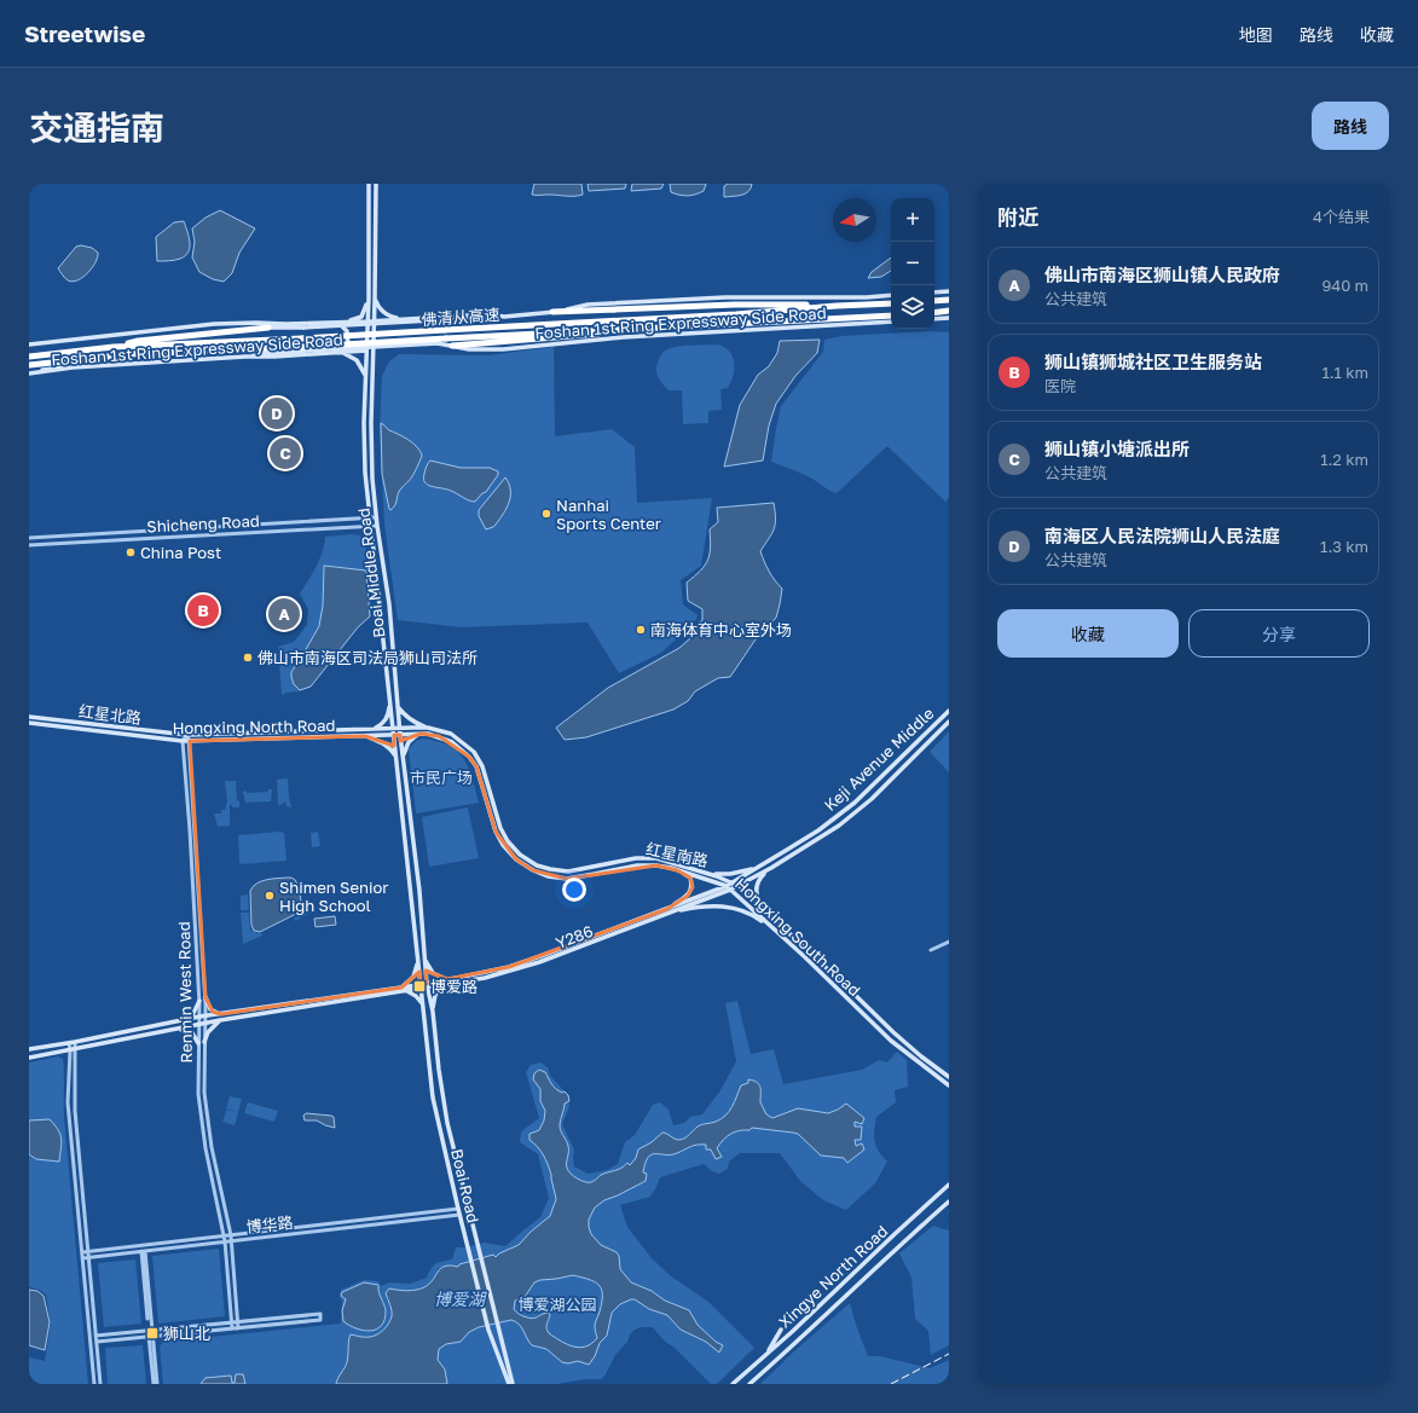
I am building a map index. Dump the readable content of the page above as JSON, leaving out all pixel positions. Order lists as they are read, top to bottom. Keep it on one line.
{"streets":{"highway":["佛清从高速"],"main road":["Foshan 1st Ring Expressway Side Road","Boai Middle Road","红星北路","Hongxing North Road","Keji Avenue Middle","红星南路","Y286","Hongxing South Road","Boai Road","Xingye North Road"],"street":["Shicheng Road","Renmin West Road","博华路"]},"crossings":[["佛清从高速","Foshan 1st Ring Expressway Side Road"],["Foshan 1st Ring Expressway Side Road","Boai Middle Road"],["Shicheng Road","Boai Middle Road"],["Boai Middle Road","Hongxing North Road"],["Boai Middle Road","红星南路"],["Boai Middle Road","Y286"],["Boai Middle Road","Hongxing South Road"],["Boai Middle Road","Boai Road"],["红星北路","红星南路"],["Hongxing North Road","Hongxing South Road"],["Hongxing North Road","Renmin West Road"],["Keji Avenue Middle","红星南路"],["Keji Avenue Middle","Y286"],["Keji Avenue Middle","Hongxing South Road"],["Y286","Hongxing South Road"],["Y286","Boai Road"],["Renmin West Road","博华路"],["Boai Road","博华路"]],"water":["博爱湖"],"parks":["市民广场","博爱湖公园"],"places":{"other":["Nanhai Sports Center","China Post","南海体育中心室外场","佛山市南海区司法局狮山司法所","Shimen Senior High School"],"transit":["博爱路","狮山北"]},"north":"left","page":{"header":"Streetwise","nav":["地图","路线","收藏"],"title":"交通指南","buttons":["路线",["收藏","分享"]],"heading":["附近","4个结果"],"map_buttons":["+","−"],"list":[{"mark":"A","name":"佛山市南海区狮山镇人民政府","note":"公共建筑","value":"940 m"},{"mark":"B","name":"狮山镇狮城社区卫生服务站","note":"医院","value":"1.1 km"},{"mark":"C","name":"狮山镇小塘派出所","note":"公共建筑","value":"1.2 km"},{"mark":"D","name":"南海区人民法院狮山人民法庭","note":"公共建筑","value":"1.3 km"}],"pins":["D","C","B","A"]}}
